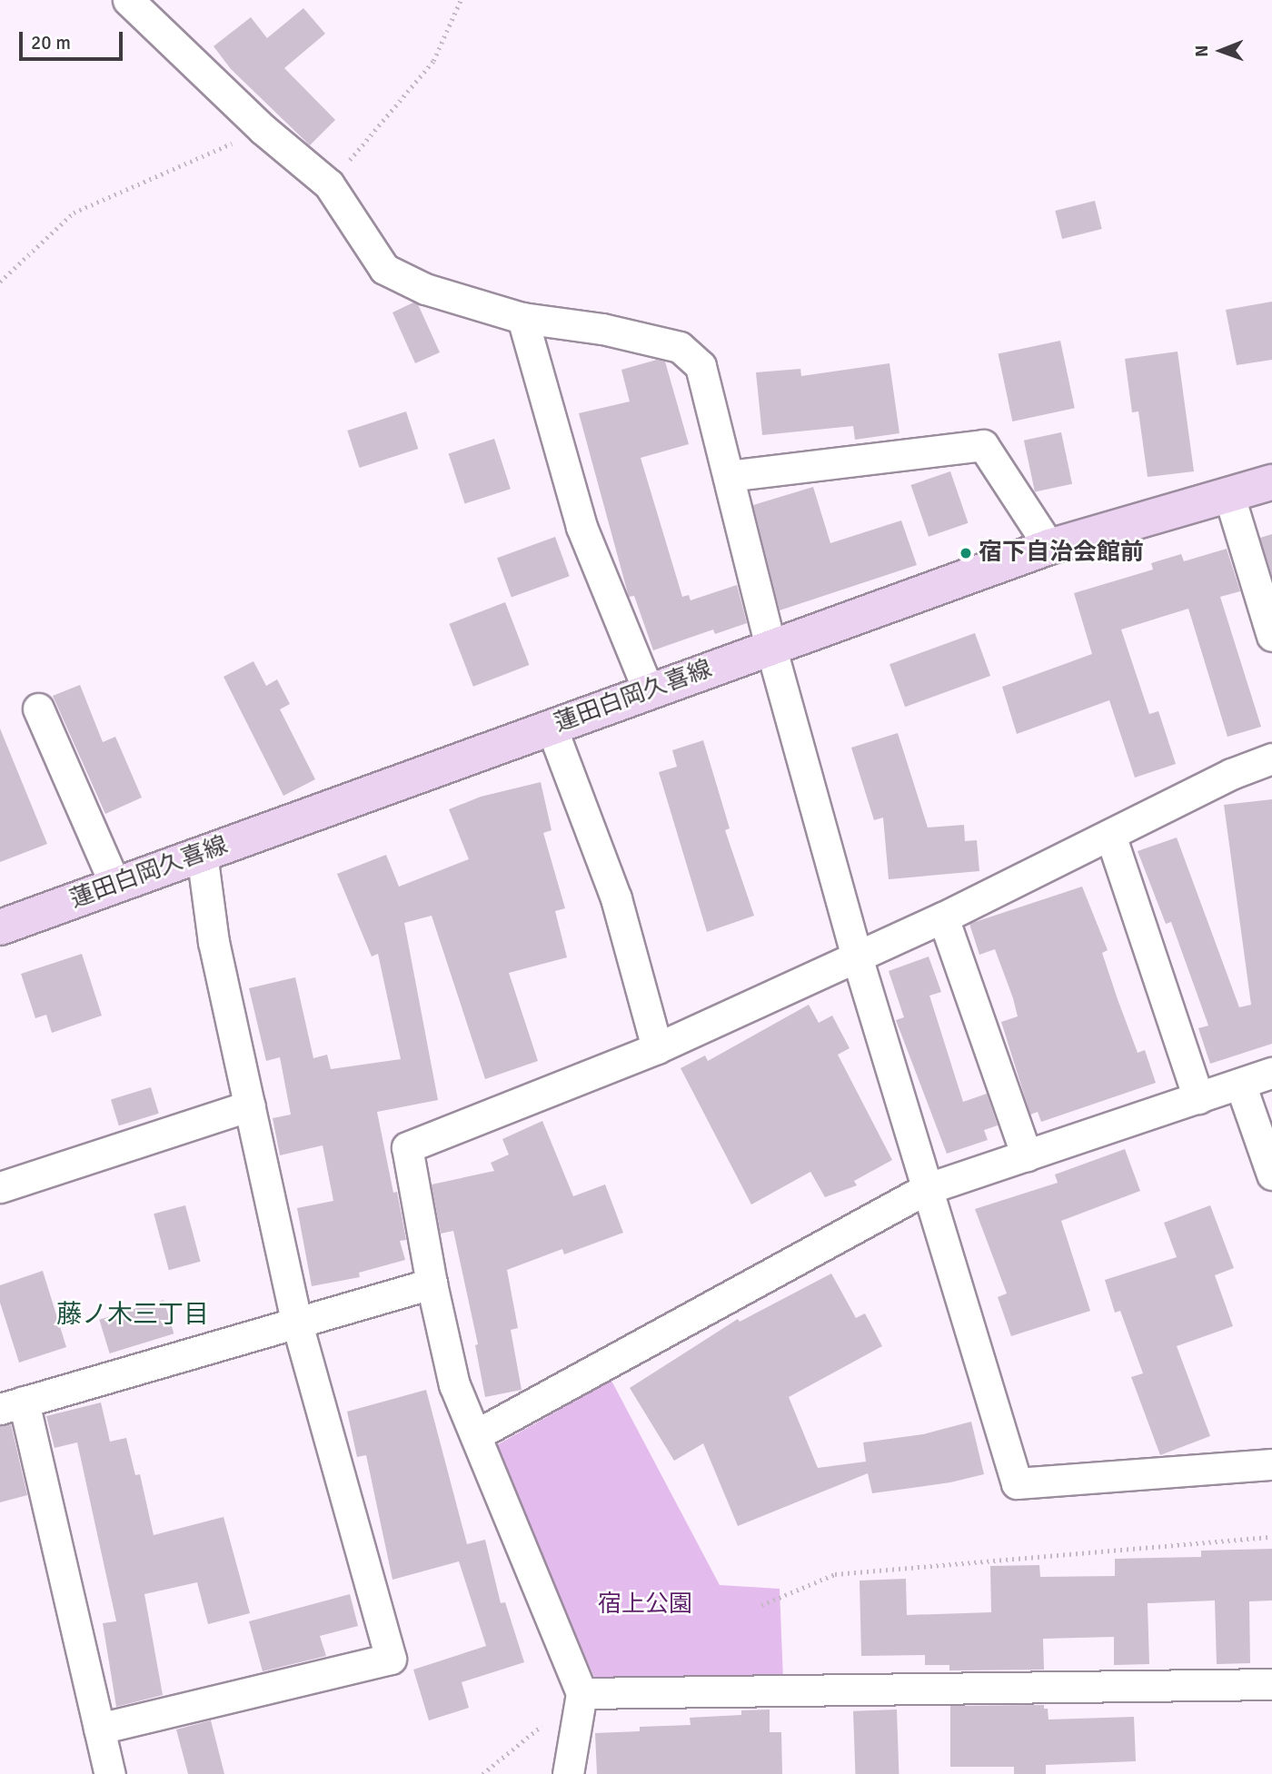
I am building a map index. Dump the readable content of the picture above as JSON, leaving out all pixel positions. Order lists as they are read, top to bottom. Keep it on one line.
{"streets":{"main road":["蓮田白岡久喜線"]},"districts":["藤ノ木三丁目"],"parks":["宿上公園"],"places":["宿下自治会館前"],"scale_bar":"20 m","north":"left"}
